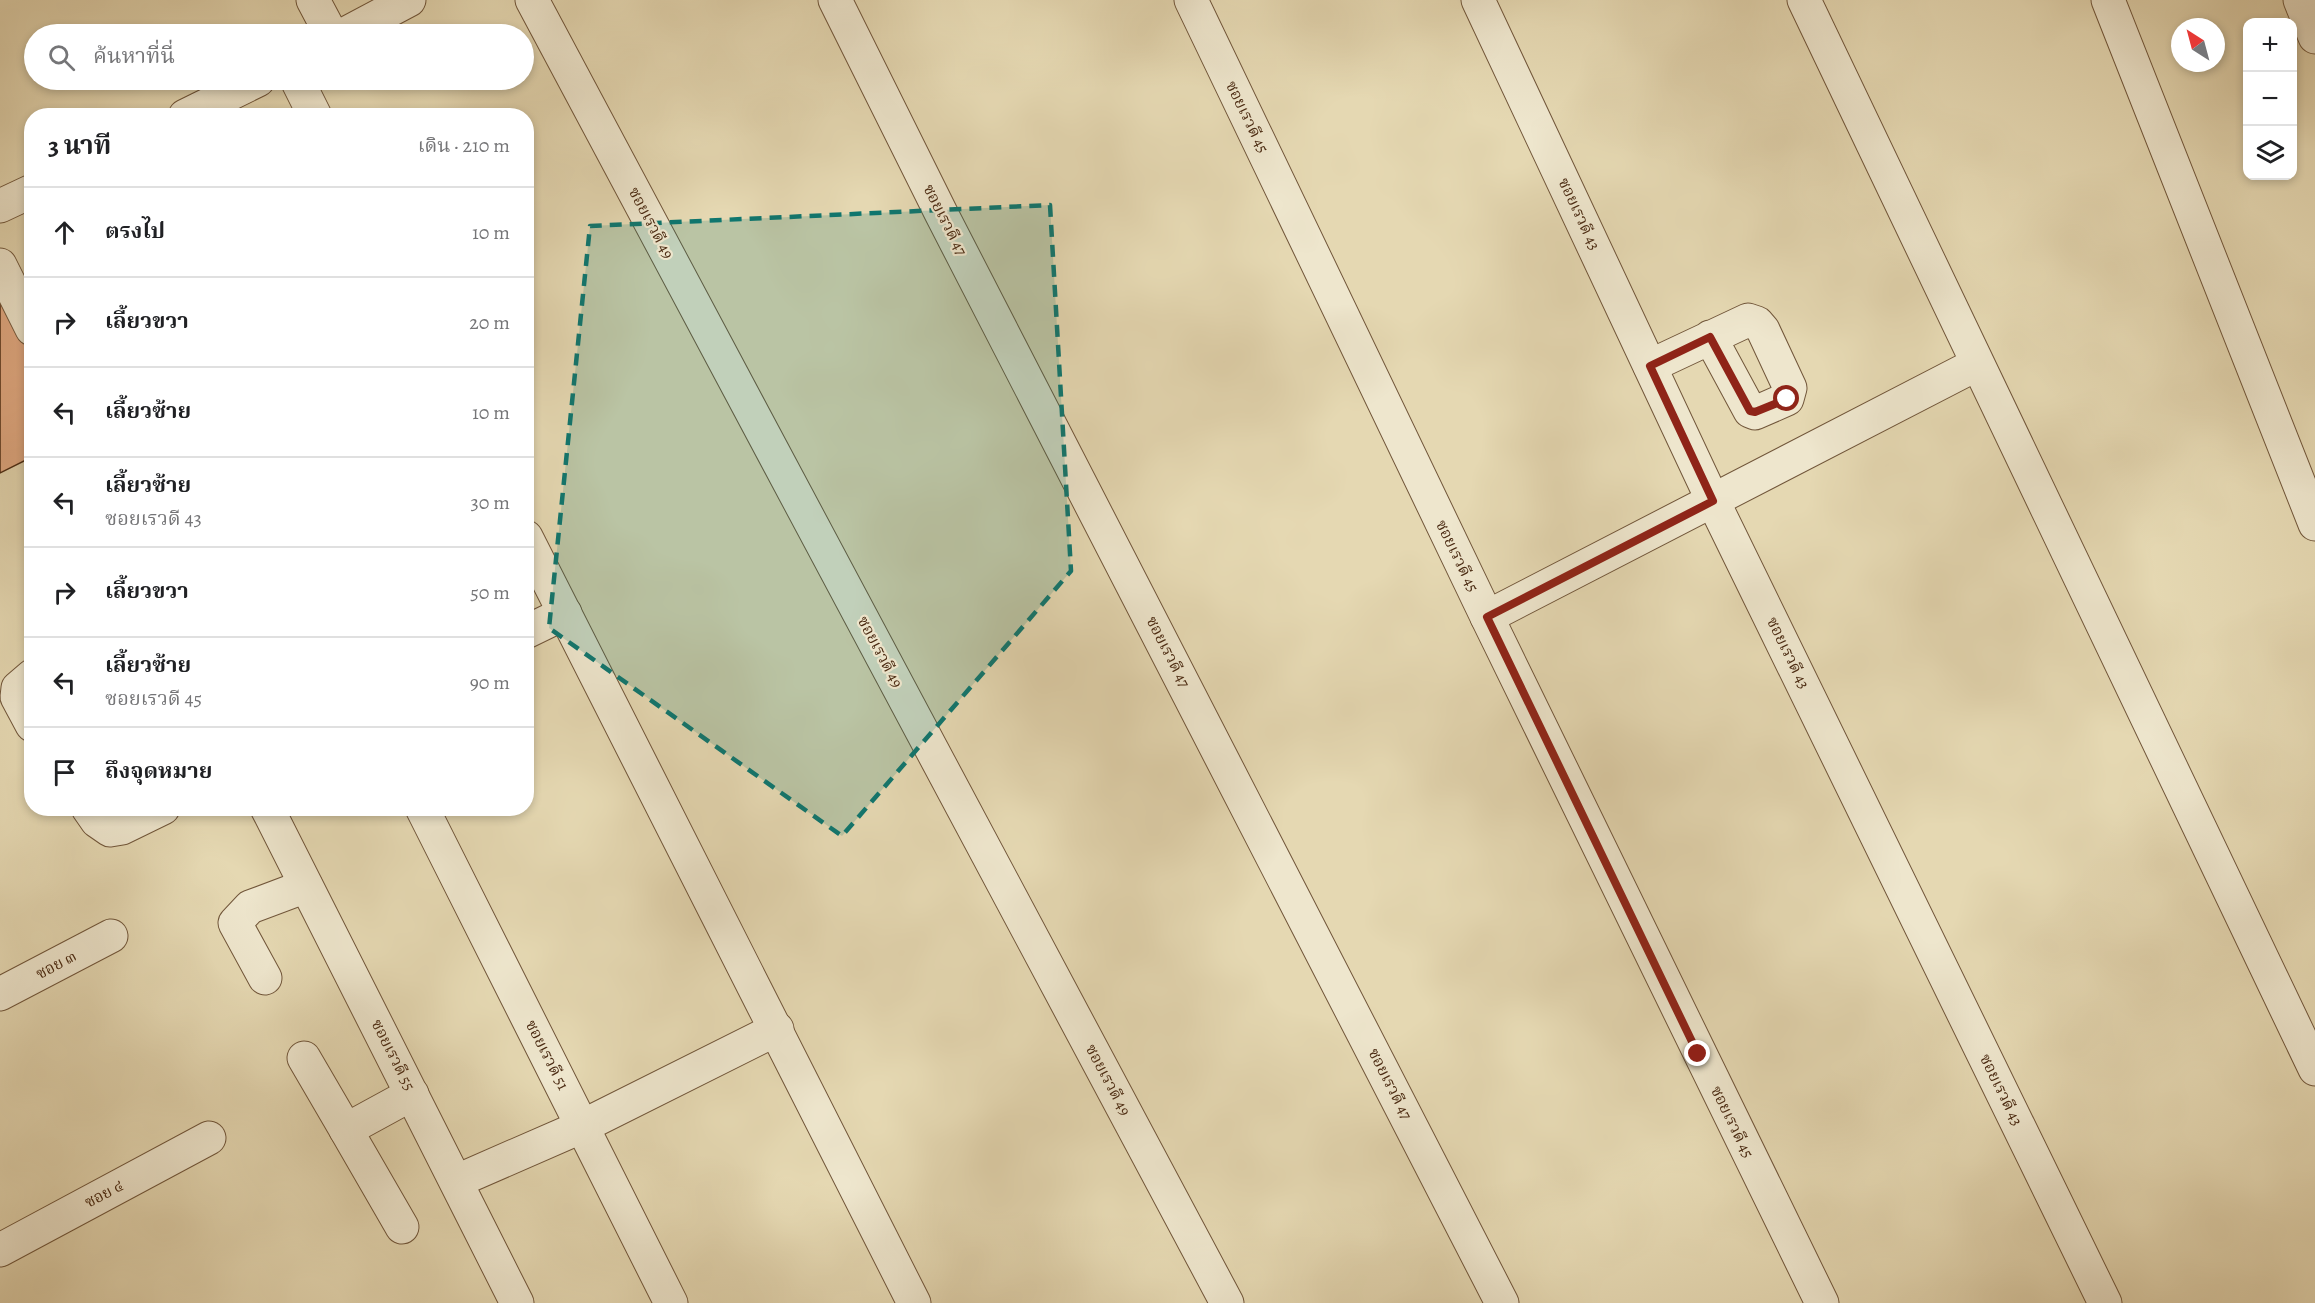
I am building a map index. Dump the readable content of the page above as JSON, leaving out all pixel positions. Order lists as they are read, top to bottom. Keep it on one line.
{"streets":{"street":["ซอยเรวดี 45","ซอยเรวดี 43","ซอยเรวดี 47","ซอยเรวดี 49","ซอย ๓","ซอยเรวดี 55","ซอยเรวดี 51","ซอย ๔"]},"north":"top left","page":{"map_buttons":["+","−"],"search":"ค้นหาที่นี่","heading":["3 นาที","เดิน · 210 m"],"list":[["ตรงไป","10 m"],["เลี้ยวขวา","20 m"],["เลี้ยวซ้าย","10 m"],["เลี้ยวซ้าย","ซอยเรวดี 43","30 m"],["เลี้ยวขวา","50 m"],["เลี้ยวซ้าย","ซอยเรวดี 45","90 m"],"ถึงจุดหมาย"]}}
